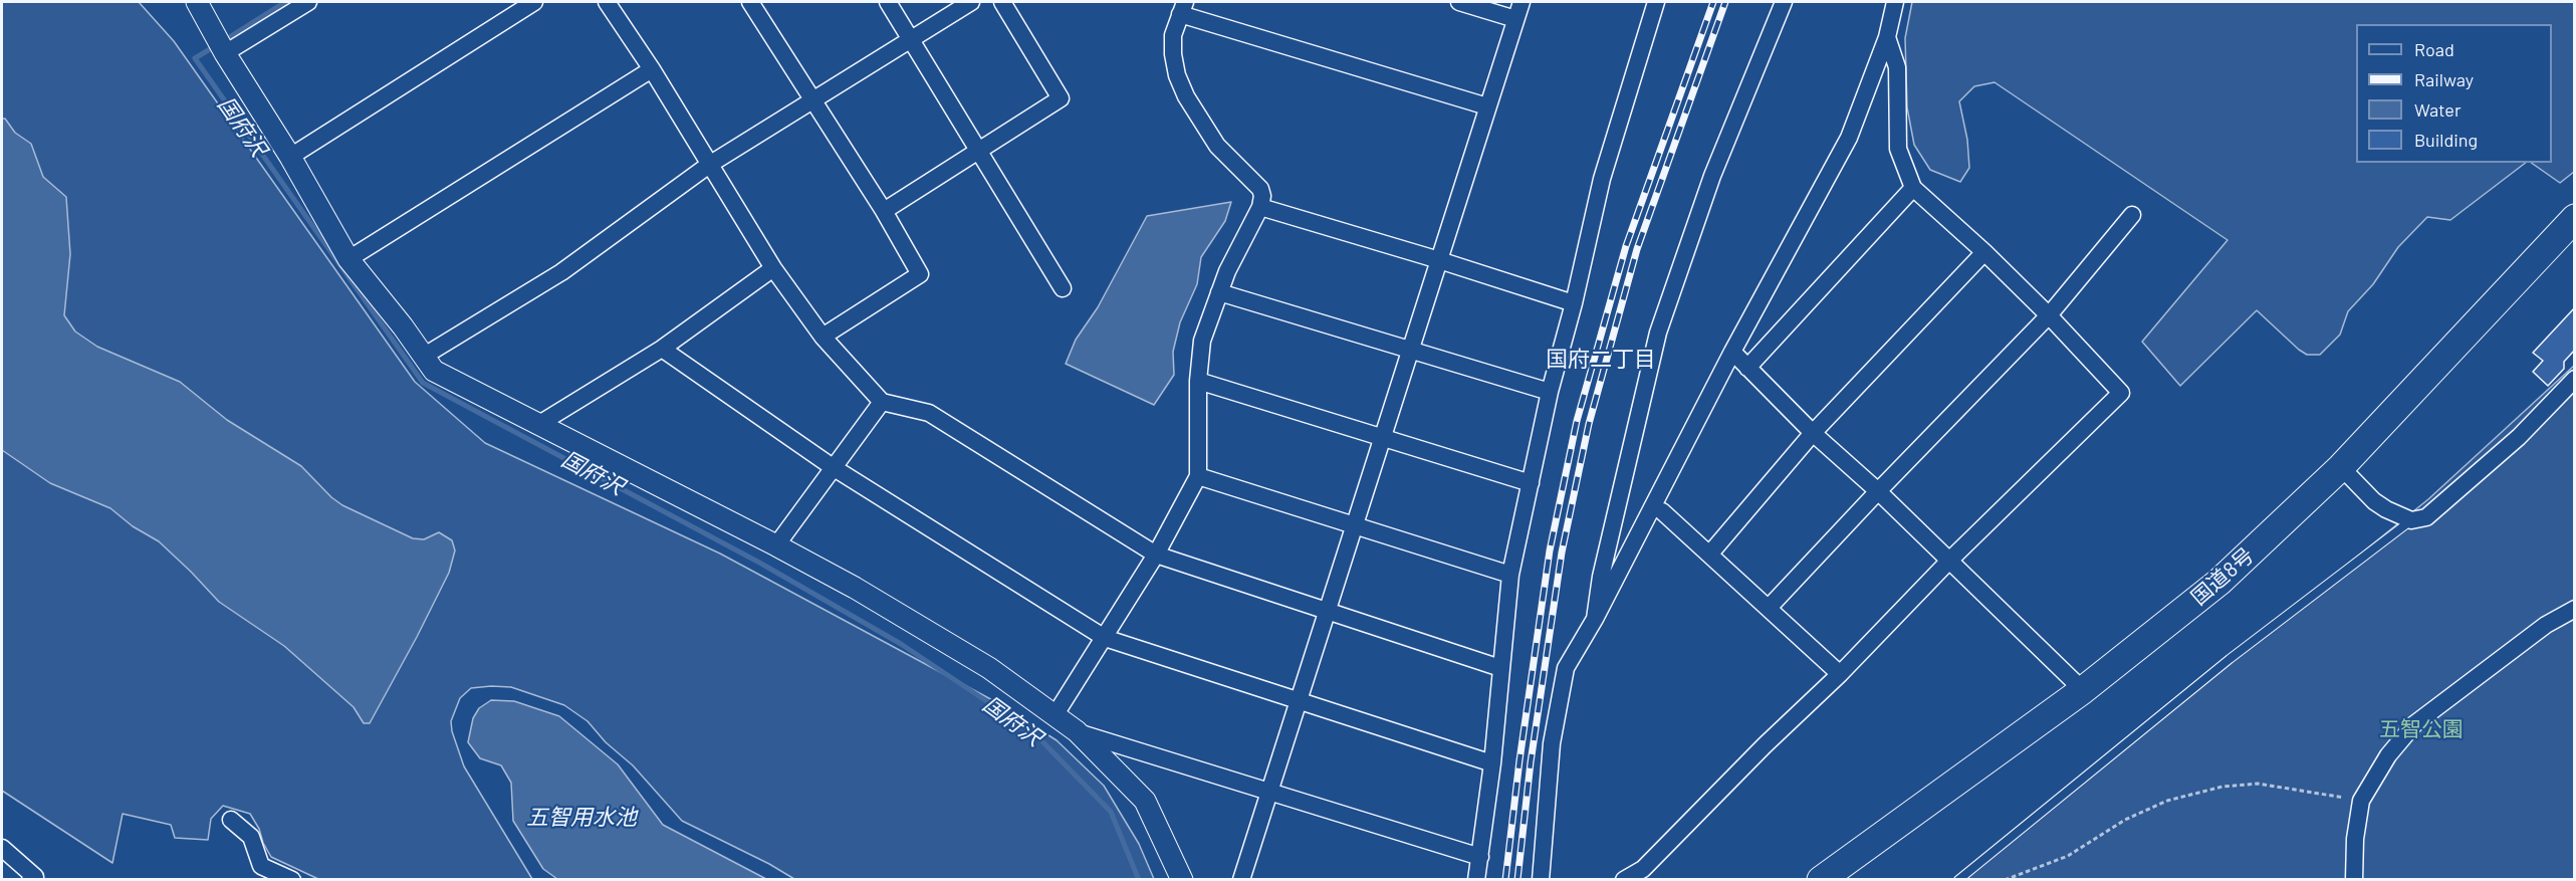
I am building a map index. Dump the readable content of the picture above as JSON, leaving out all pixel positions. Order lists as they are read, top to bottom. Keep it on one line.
{"streets":{"highway":["国道8号"]},"districts":["国府二丁目"],"water":["国府沢","五智用水池"],"parks":["五智公園"],"legend":["Road","Railway","Water","Building"]}
